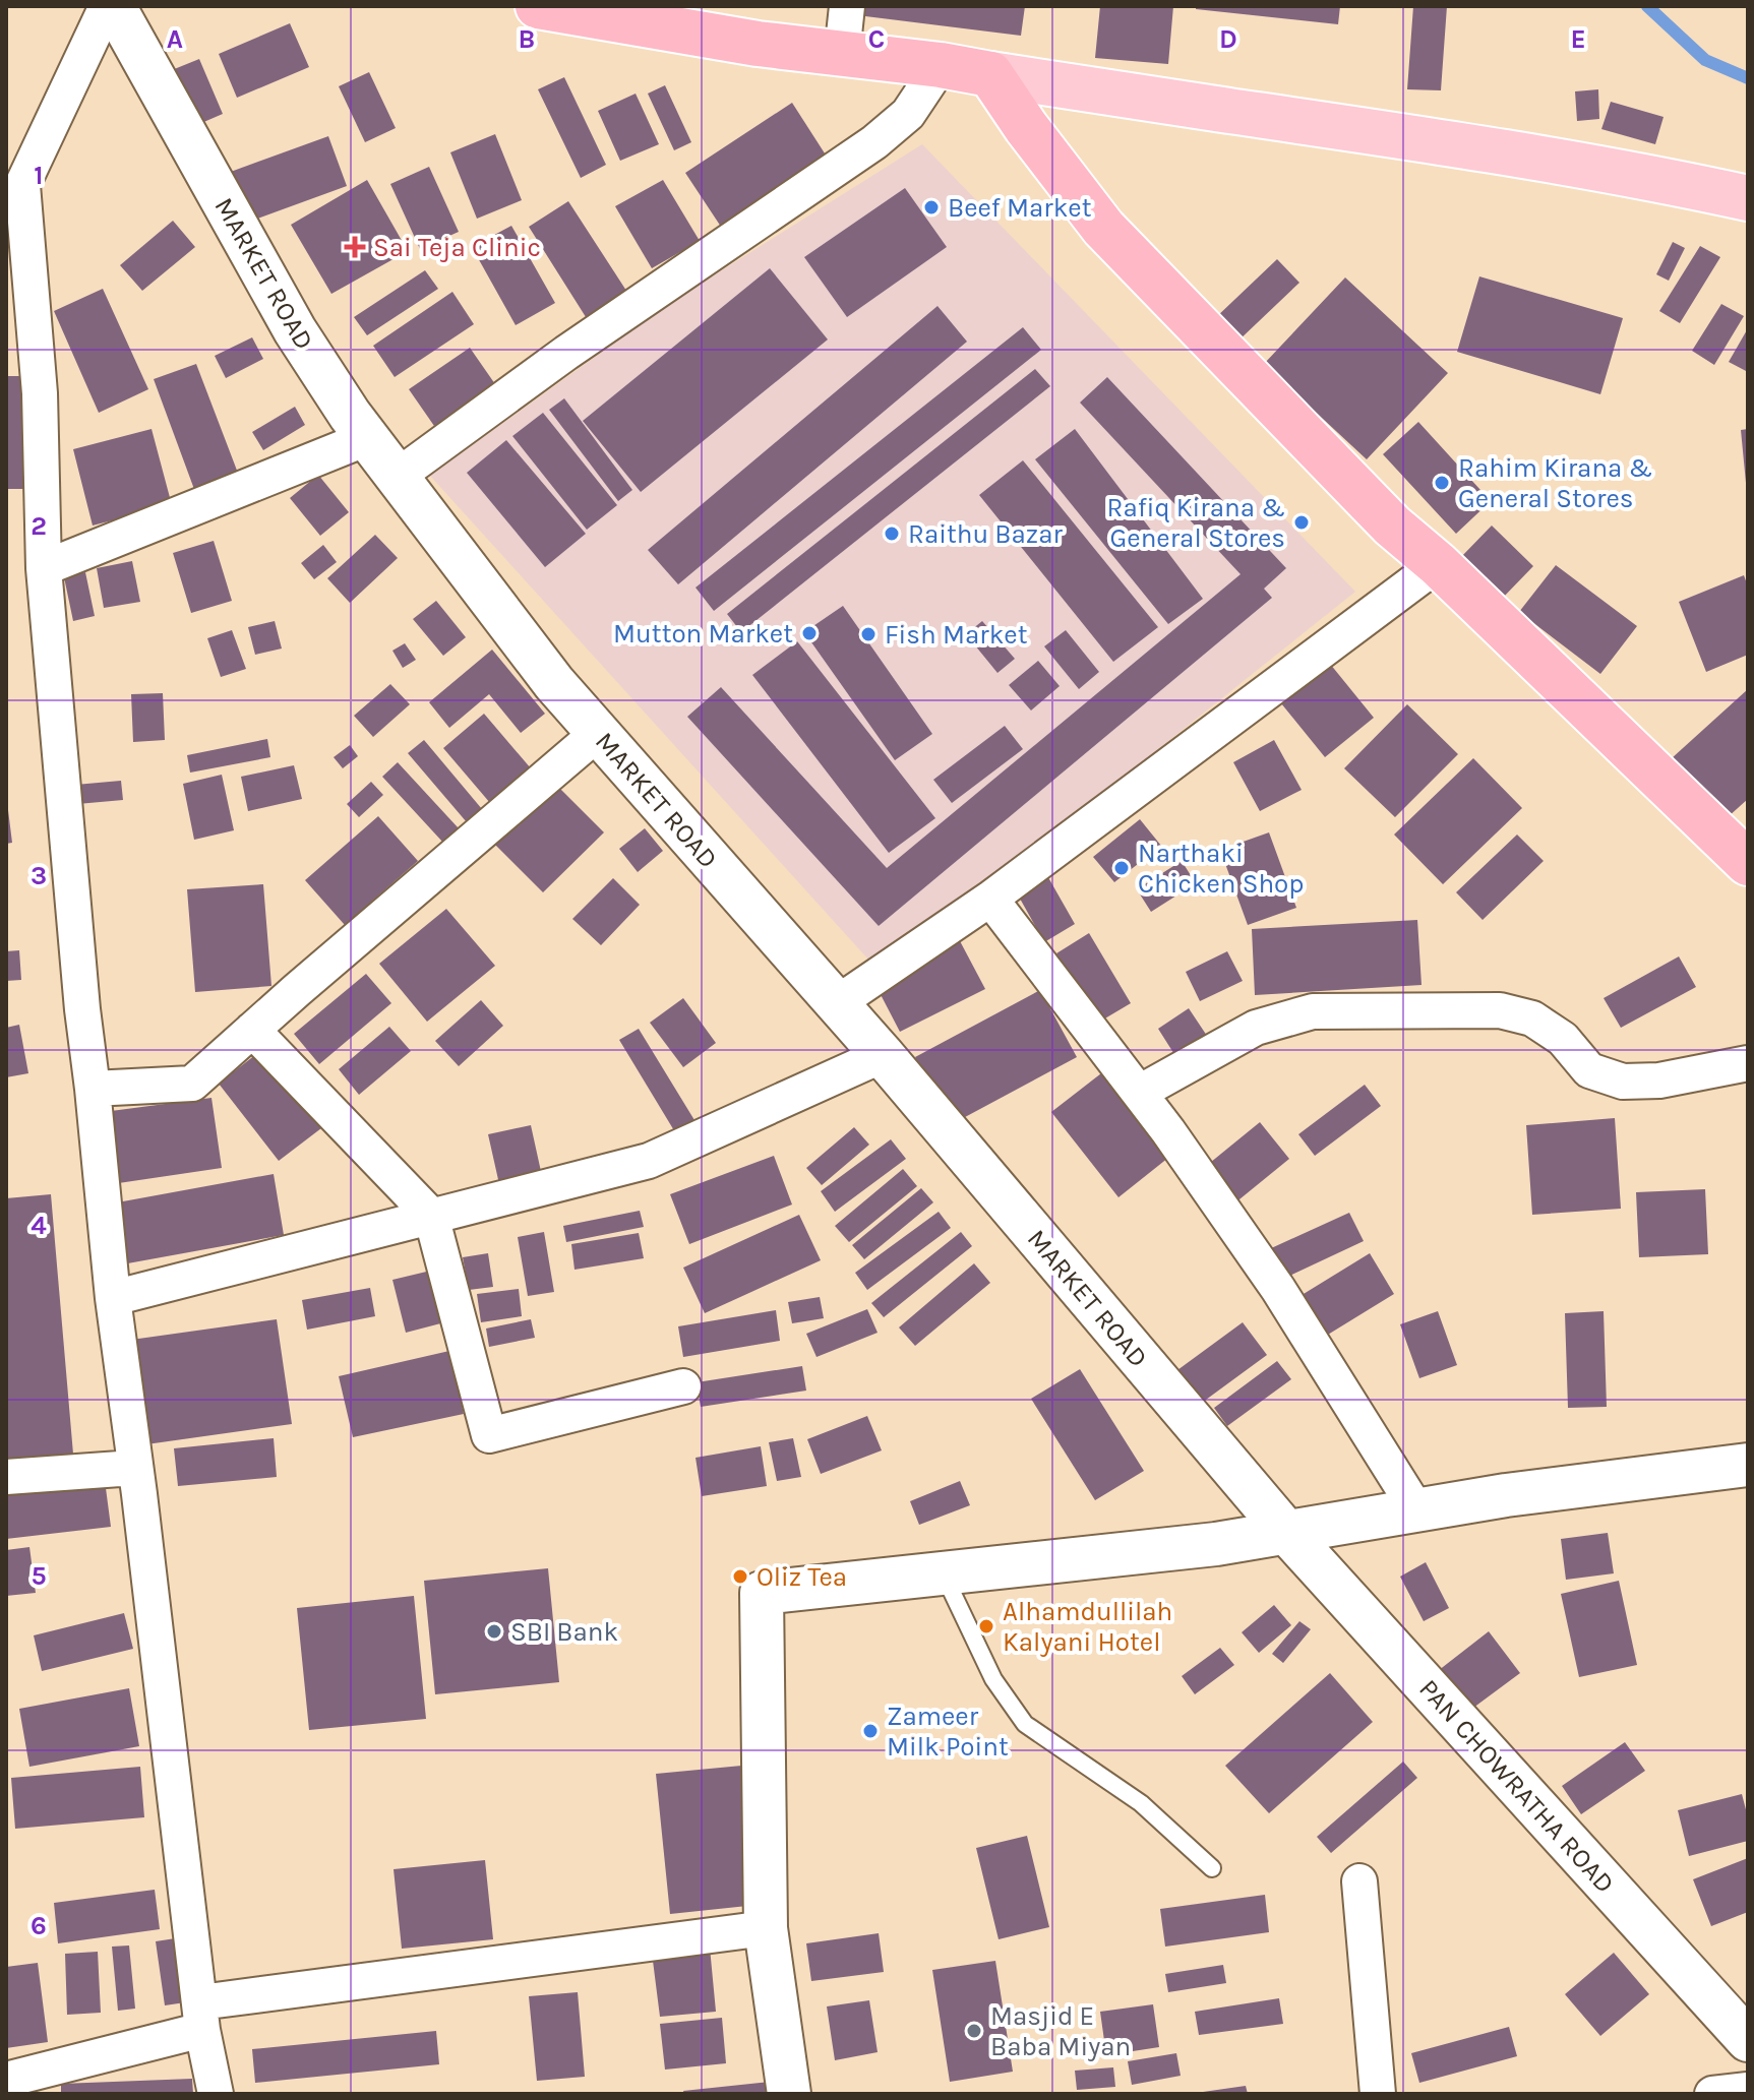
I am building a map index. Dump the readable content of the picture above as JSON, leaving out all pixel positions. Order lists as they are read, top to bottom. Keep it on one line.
{"streets":{"street":["MARKET ROAD","PAN CHOWRATHA ROAD"]},"crossings":[["MARKET ROAD","PAN CHOWRATHA ROAD"]],"places":{"other":["Beef Market","Rahim Kirana & General Stores","Rafiq Kirana & General Stores","Raithu Bazar","Mutton Market","Fish Market","Narthaki Chicken Shop","Oliz Tea","Alhamdullilah Kalyani Hotel","SBI Bank","Zameer Milk Point","Masjid E Baba Miyan"],"health":["Sai Teja Clinic"]},"grid":{"columns":["A","B","C","D","E"],"rows":["1","2","3","4","5","6"]}}
